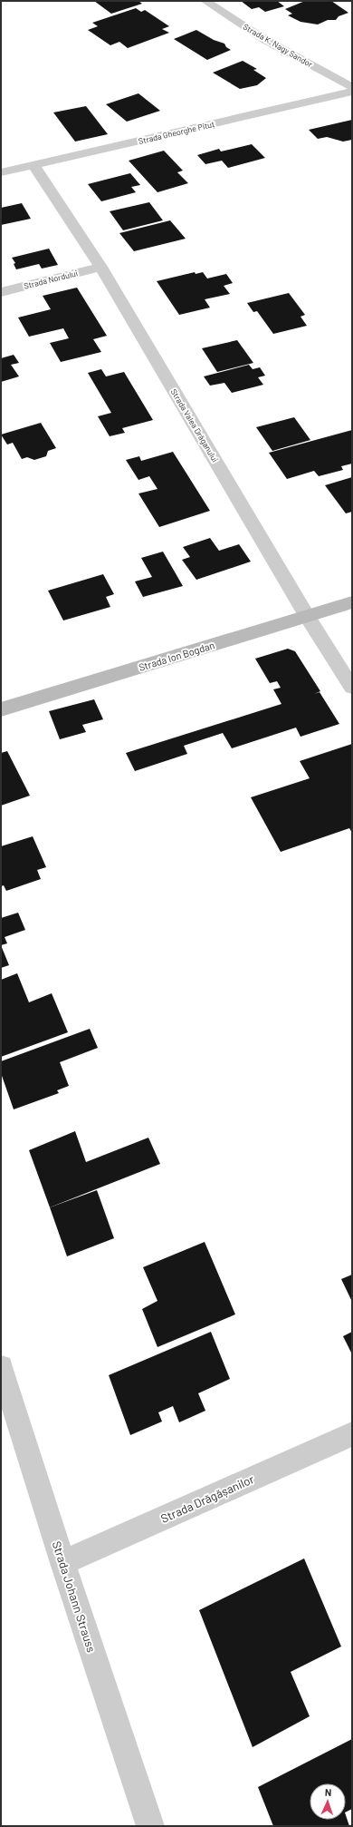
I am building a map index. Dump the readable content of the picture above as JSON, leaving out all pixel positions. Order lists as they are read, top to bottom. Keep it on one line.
{"streets":{"main road":["Strada Ion Bogdan"],"street":["Strada K. Nagy Sandor","Strada Gheorghe Pituț","Strada Nordului","Strada Valea Drăganului","Strada Drăgășanilor","Strada Johann Strauss"]},"crossings":[["Strada Gheorghe Pituț","Strada Valea Drăganului"],["Strada Nordului","Strada Valea Drăganului"],["Strada Valea Drăganului","Strada Ion Bogdan"],["Strada Drăgășanilor","Strada Johann Strauss"]],"north":"top"}
